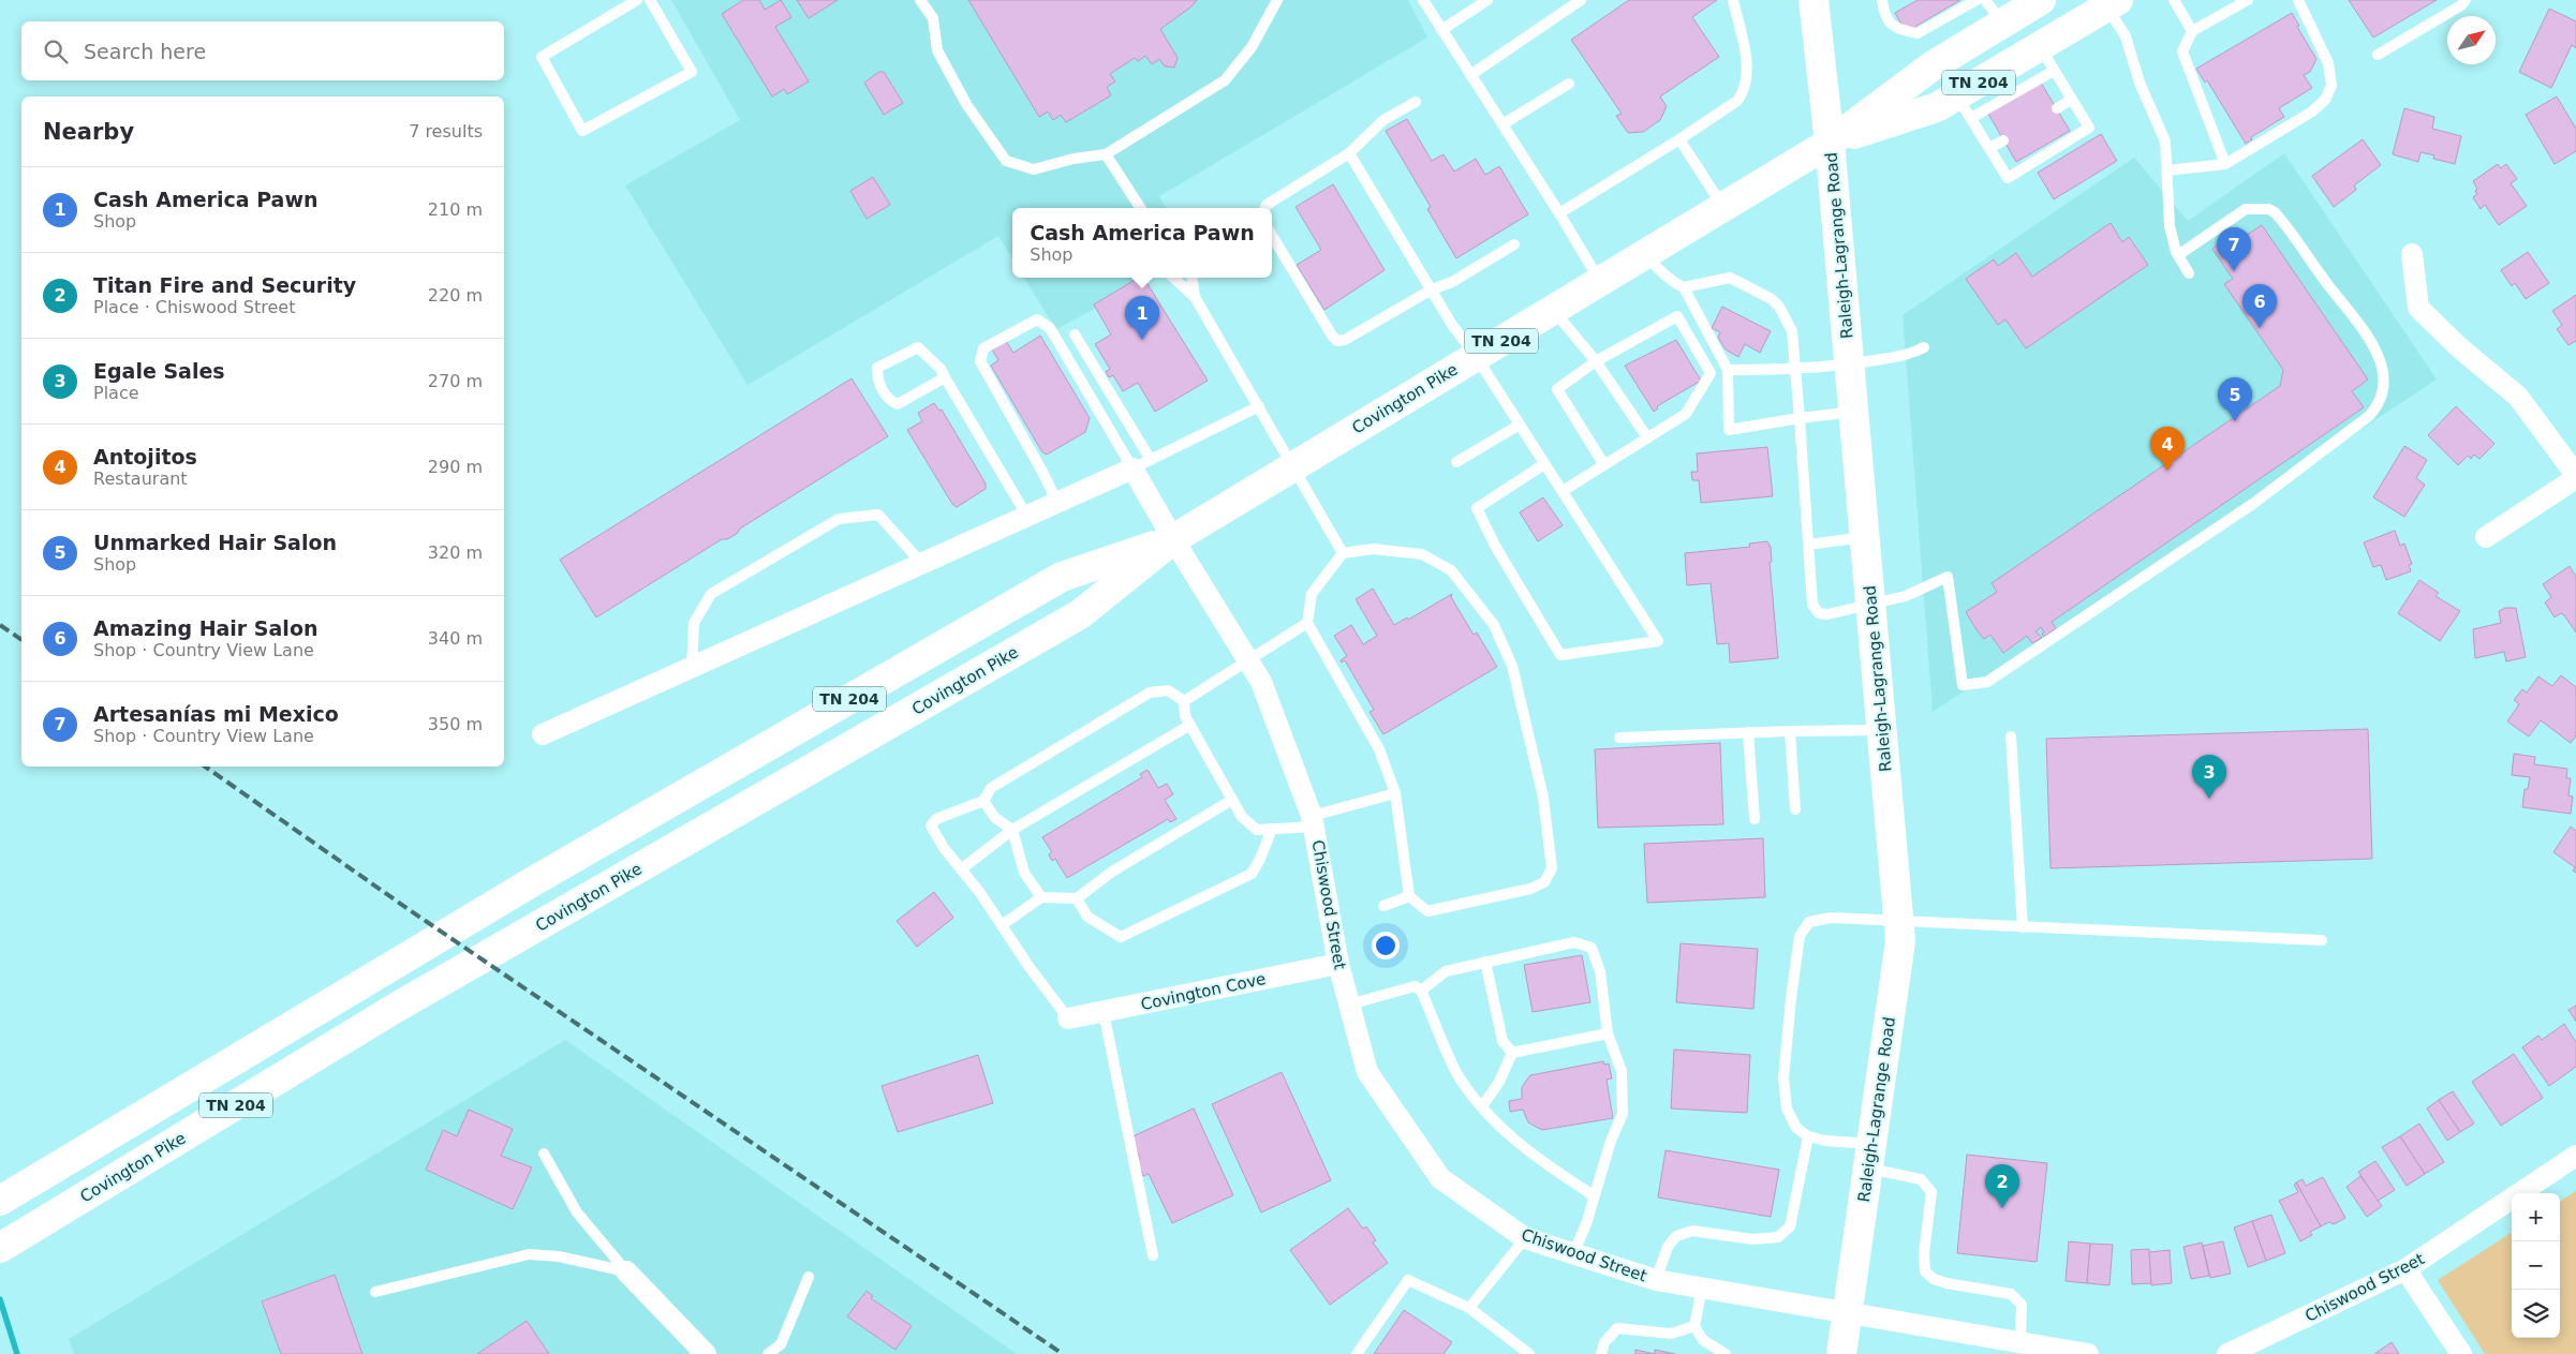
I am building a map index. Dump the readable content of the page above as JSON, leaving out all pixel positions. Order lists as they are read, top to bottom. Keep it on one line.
{"streets":{"main road":["TN 204","Raleigh-Lagrange Road","Covington Pike"],"street":["Chiswood Street","Covington Cove"]},"crossings":[["Raleigh-Lagrange Road","Covington Pike"],["Raleigh-Lagrange Road","Chiswood Street"],["Covington Pike","Chiswood Street"],["Chiswood Street","Covington Cove"]],"north":"top right","page":{"search":"Search here","heading":["Nearby","7 results"],"list":[{"mark":"1","name":"Cash America Pawn","note":"Shop","value":"210 m"},{"mark":"2","name":"Titan Fire and Security","note":"Place · Chiswood Street","value":"220 m"},{"mark":"3","name":"Egale Sales","note":"Place","value":"270 m"},{"mark":"4","name":"Antojitos","note":"Restaurant","value":"290 m"},{"mark":"5","name":"Unmarked Hair Salon","note":"Shop","value":"320 m"},{"mark":"6","name":"Amazing Hair Salon","note":"Shop · Country View Lane","value":"340 m"},{"mark":"7","name":"Artesanías mi Mexico","note":"Shop · Country View Lane","value":"350 m"}],"popup":["Cash America Pawn","Shop"],"pins":["7","6","1","5","4","3","2"],"map_buttons":["+","−"]}}
